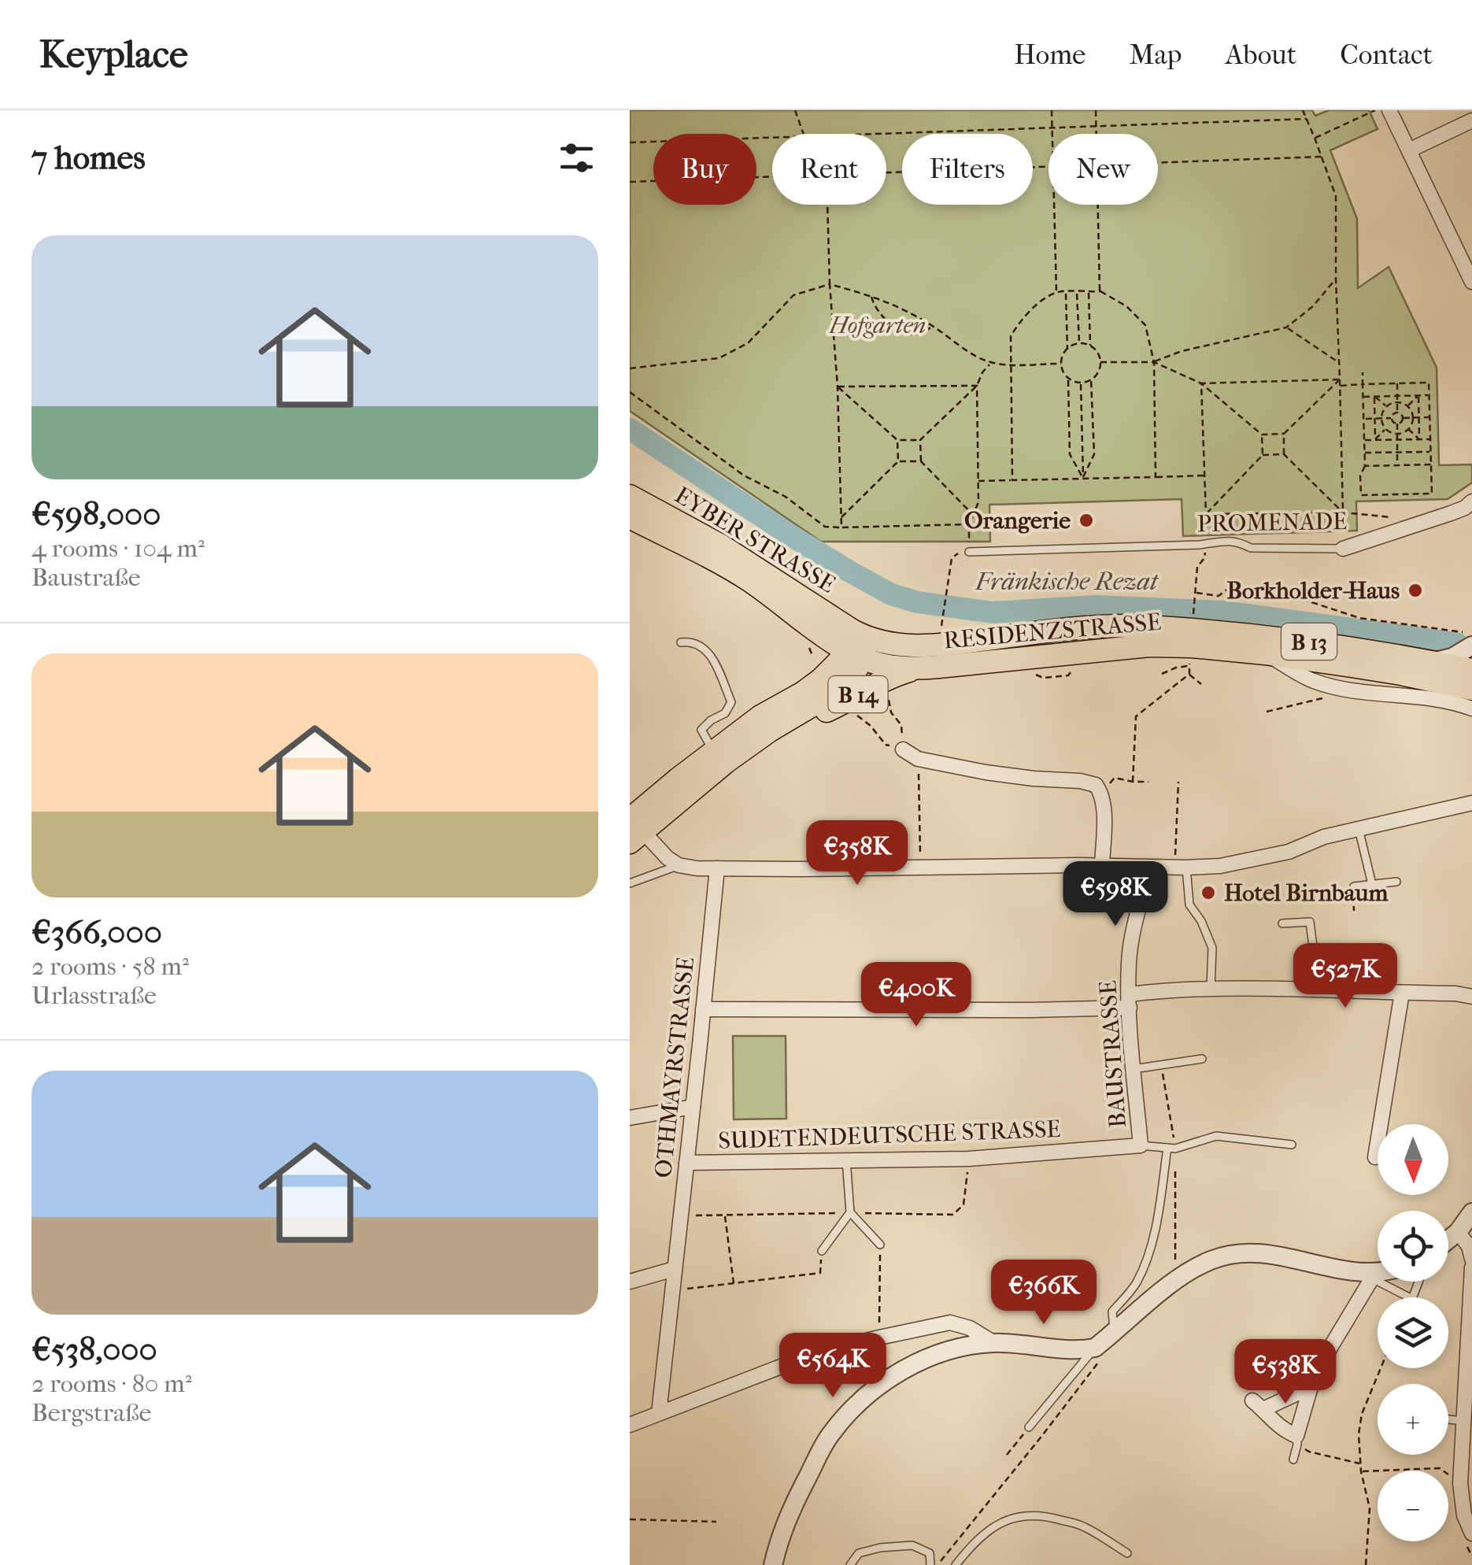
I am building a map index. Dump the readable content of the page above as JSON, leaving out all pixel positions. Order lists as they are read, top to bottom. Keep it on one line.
{"streets":{"main road":["EYBER STRASSE","RESIDENZSTRASSE","B 13","B 14"],"street":["PROMENADE","BAUSTRASSE","OTHMAYRSTRASSE","SUDETENDEUTSCHE STRASSE"]},"crossings":[["EYBER STRASSE","RESIDENZSTRASSE"],["EYBER STRASSE","B 13"],["EYBER STRASSE","B 14"],["RESIDENZSTRASSE","B 14"],["B 13","B 14"],["BAUSTRASSE","SUDETENDEUTSCHE STRASSE"],["OTHMAYRSTRASSE","SUDETENDEUTSCHE STRASSE"]],"water":["Fränkische Rezat"],"parks":["Hofgarten"],"places":["Orangerie","Borkholder-Haus","Hotel Birnbaum"],"north":"bottom","page":{"header":"Keyplace","nav":["Home","Map","About","Contact"],"heading":"7 homes","chip":["Buy","Rent","Filters","New"],"list":[{"name":"€598,000","note":"4 rooms · 104 m² · Baustraße"},{"name":"€366,000","note":"2 rooms · 58 m² · Urlasstraße"},{"name":"€538,000","note":"2 rooms · 80 m² · Bergstraße"}],"price":["€358K","€598K","€527K","€400K","€366K","€564K","€538K"],"map_buttons":["+","−"]}}
